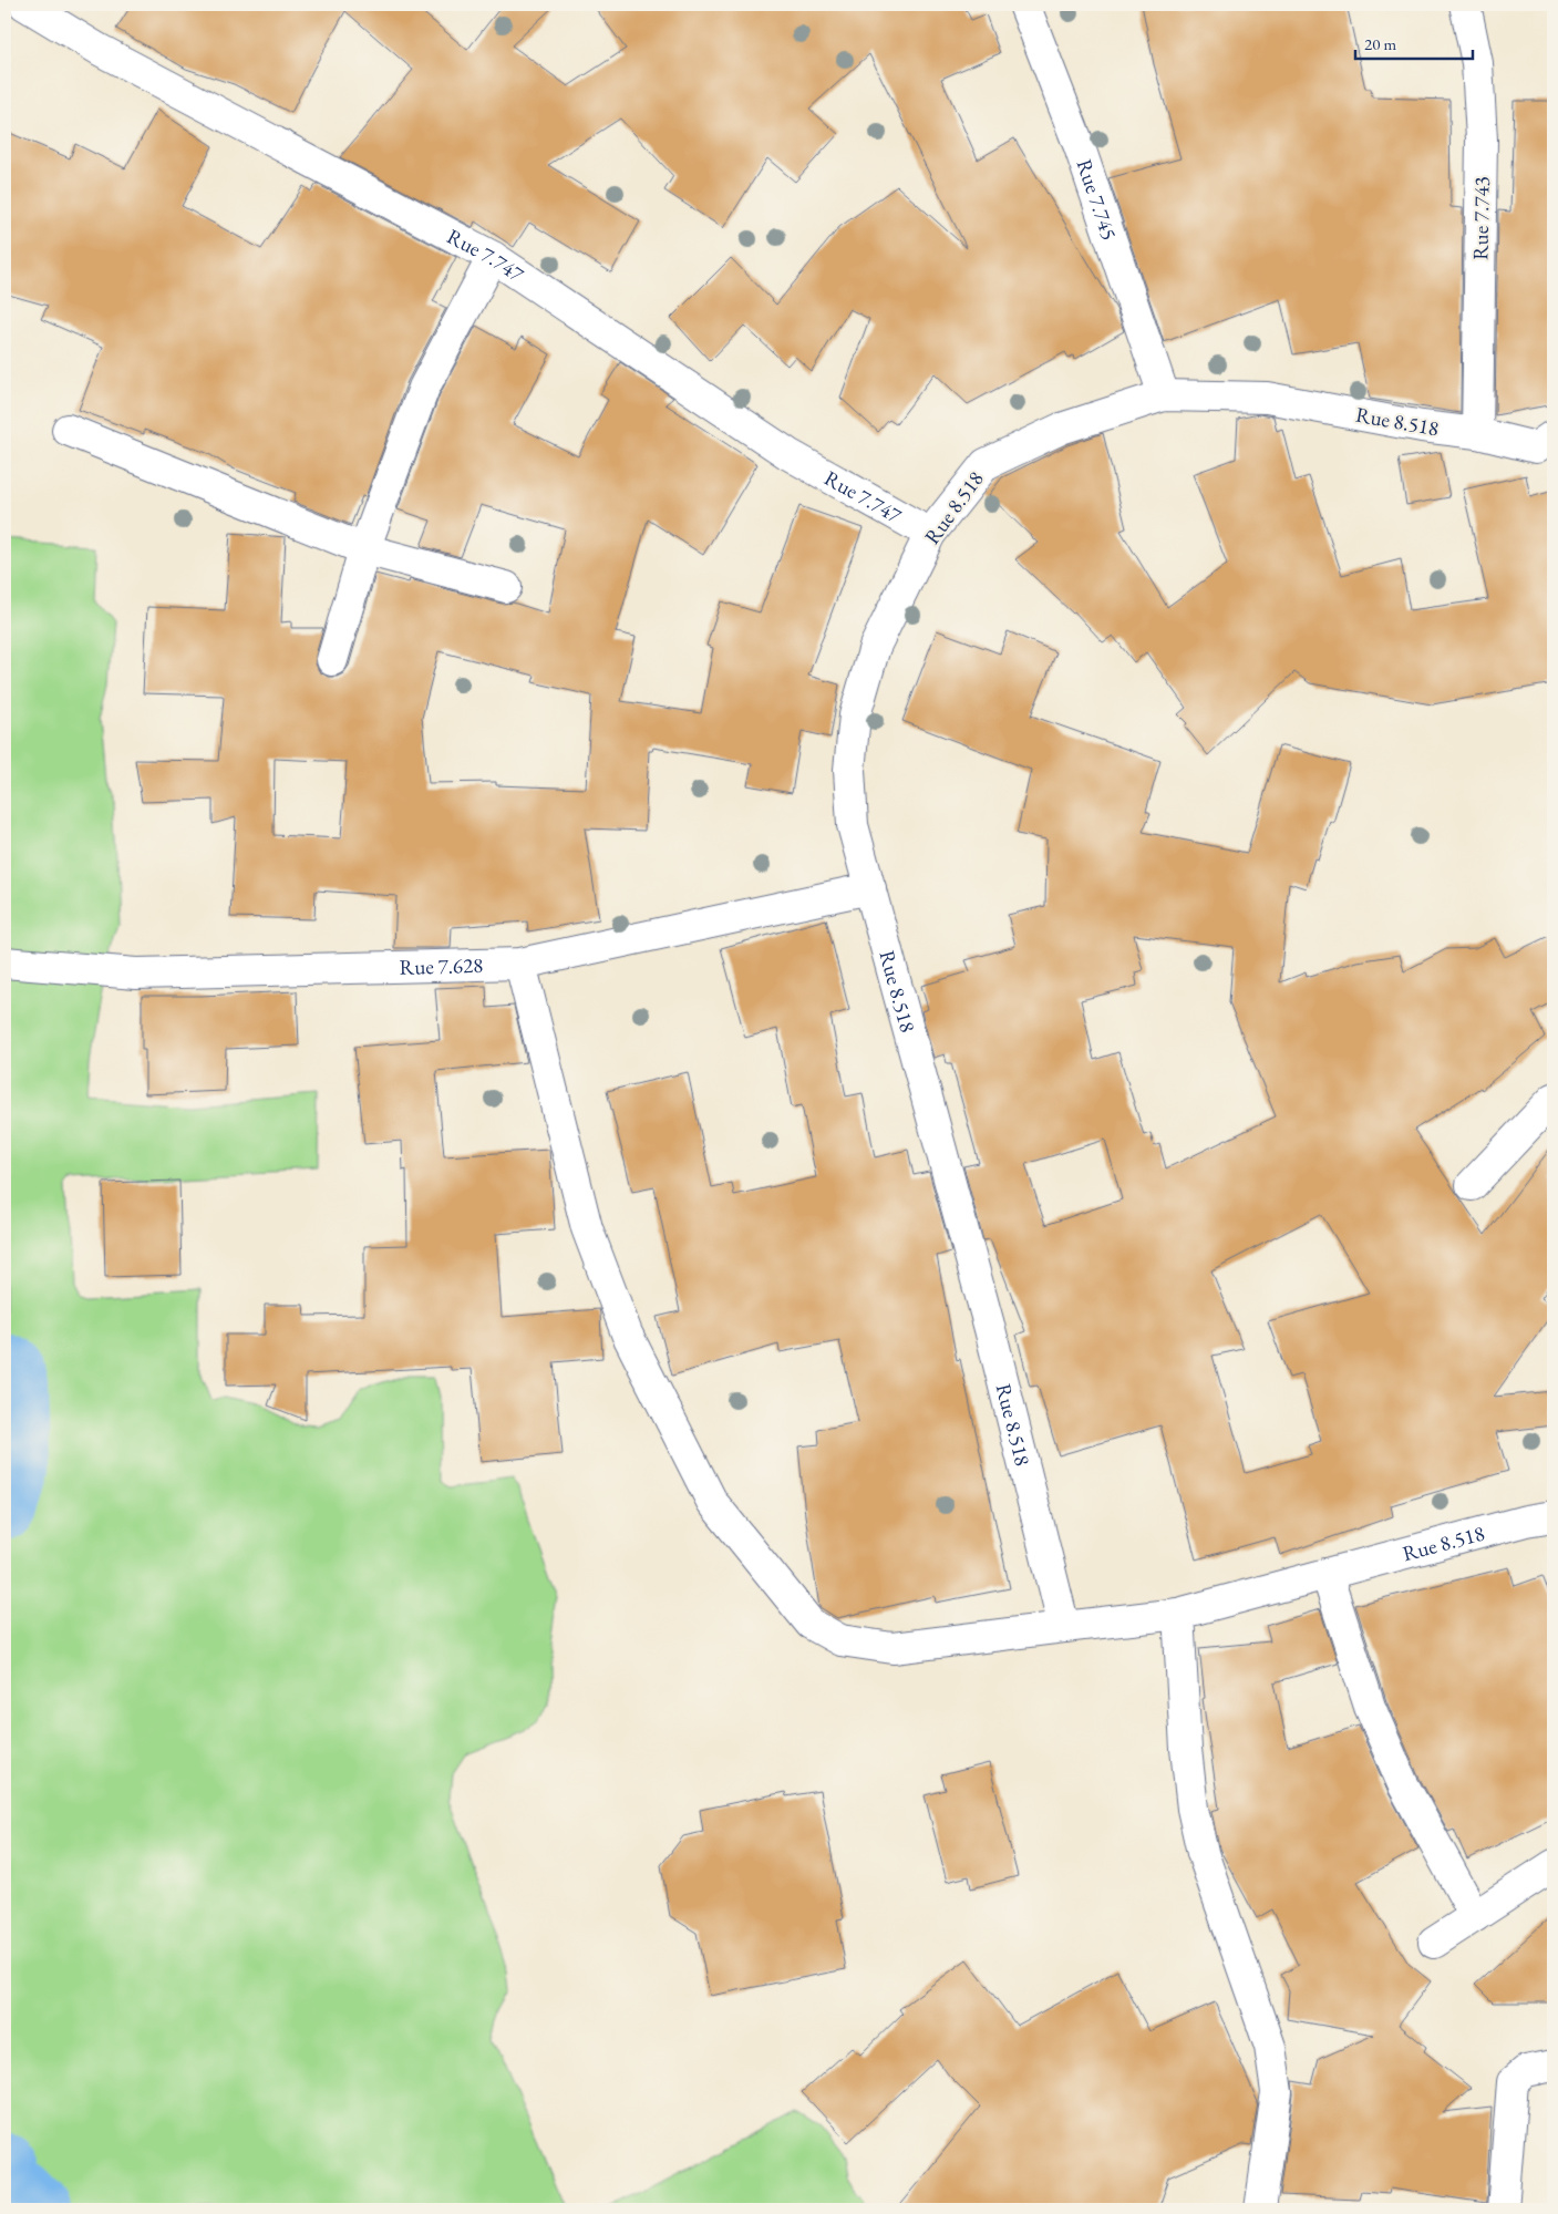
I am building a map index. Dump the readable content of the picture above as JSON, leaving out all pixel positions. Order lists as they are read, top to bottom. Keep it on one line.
{"streets":{"street":["Rue 7.745","Rue 7.743","Rue 7.747","Rue 8.518","Rue 7.628"]},"crossings":[["Rue 7.745","Rue 8.518"],["Rue 7.743","Rue 8.518"],["Rue 7.747","Rue 8.518"],["Rue 8.518","Rue 7.628"]],"scale_bar":"20 m"}
